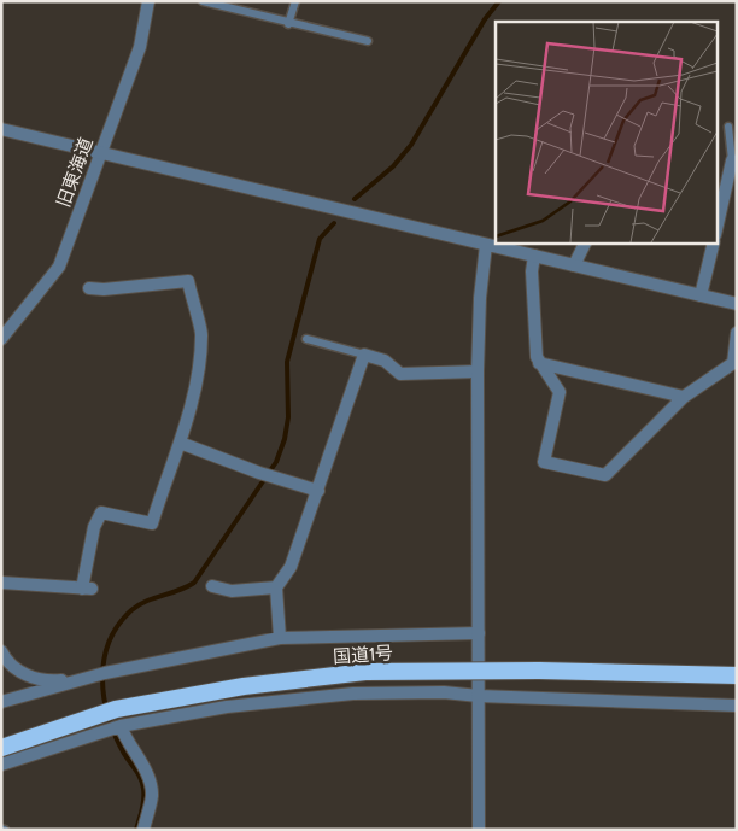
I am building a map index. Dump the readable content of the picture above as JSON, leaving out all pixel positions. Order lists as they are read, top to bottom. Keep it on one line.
{"streets":{"highway":["国道1号"],"street":["旧東海道"]}}
